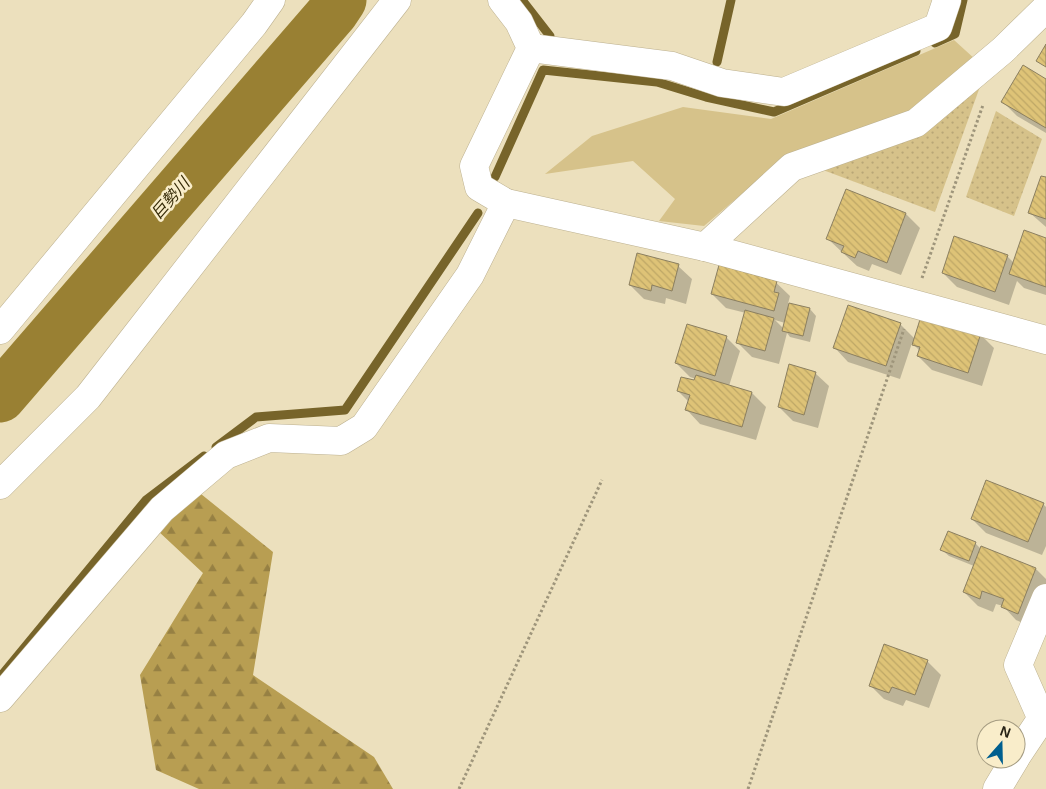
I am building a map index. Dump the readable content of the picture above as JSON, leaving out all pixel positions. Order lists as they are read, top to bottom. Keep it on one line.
{"water":["巨勢川"],"north":"top"}
